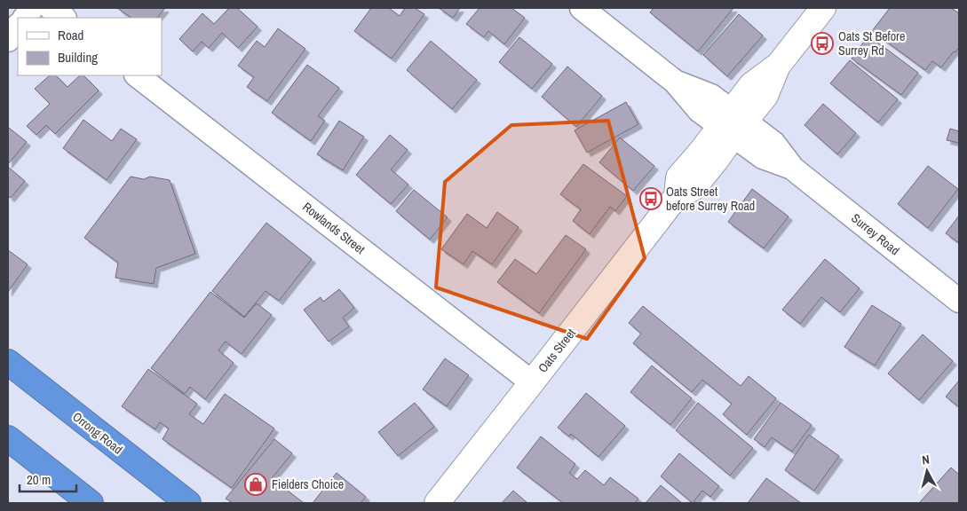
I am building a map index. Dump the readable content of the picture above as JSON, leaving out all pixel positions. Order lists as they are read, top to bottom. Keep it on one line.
{"streets":{"highway":["Orrong Road"],"street":["Rowlands Street","Surrey Road","Oats Street"]},"crossings":[["Rowlands Street","Oats Street"],["Surrey Road","Oats Street"]],"places":{"bus stop":["Oats St Before Surrey Rd","Oats Street before Surrey Road"],"shop":["Fielders Choice"]},"legend":["Road","Building"],"scale_bar":"20 m","north":"top"}
